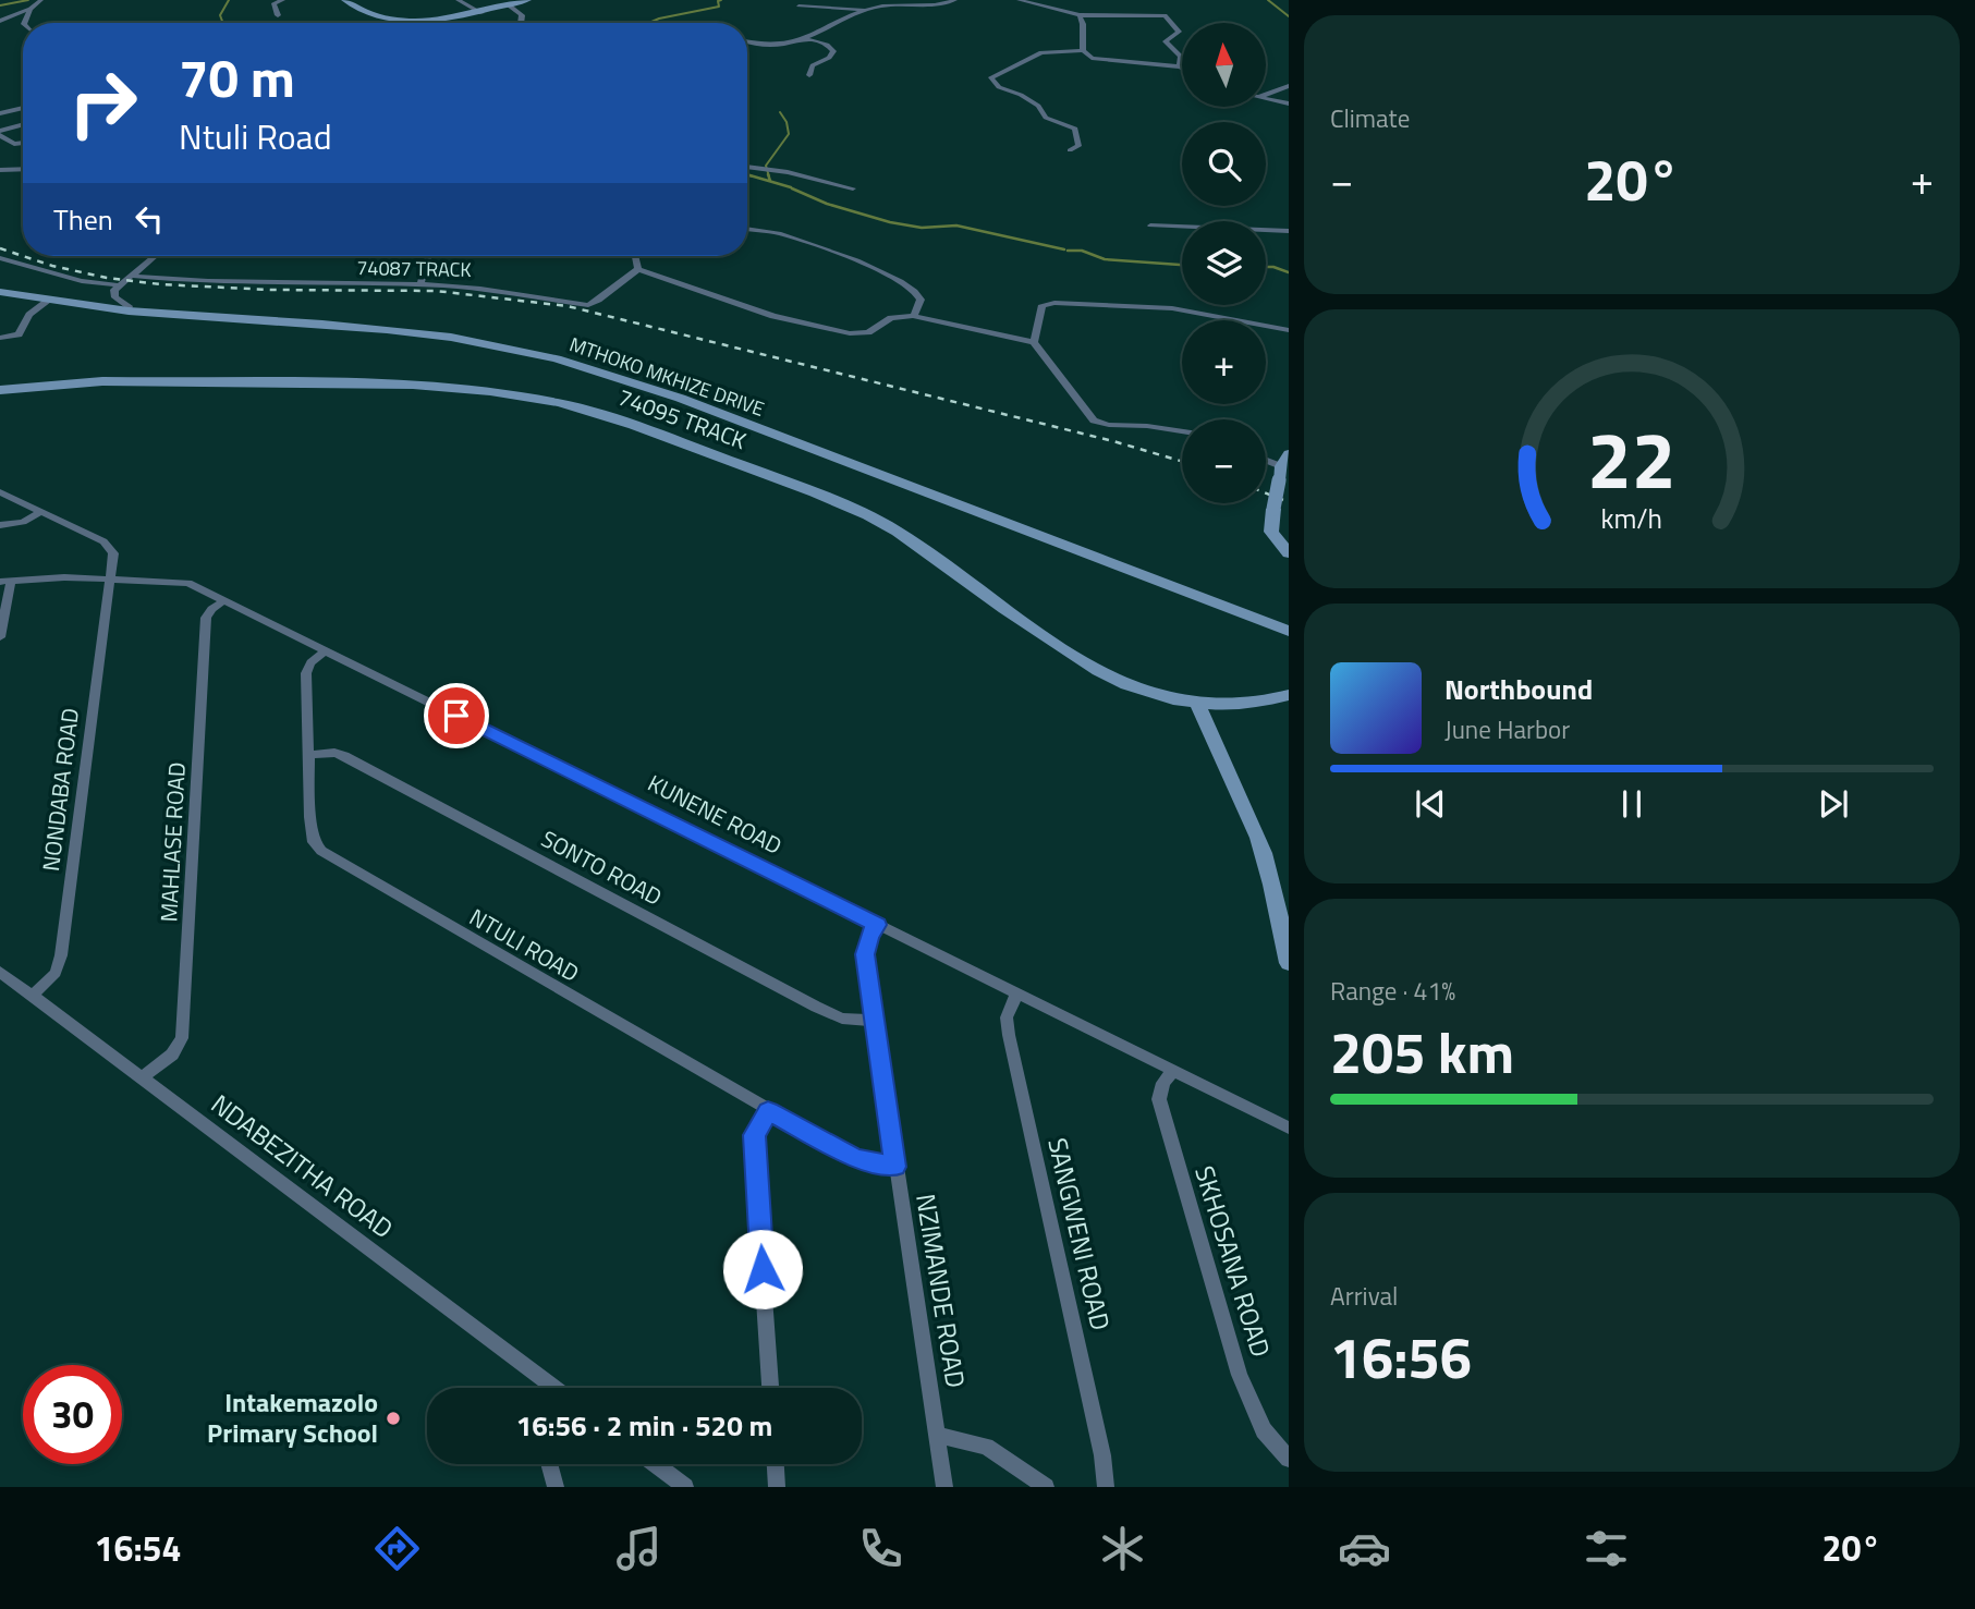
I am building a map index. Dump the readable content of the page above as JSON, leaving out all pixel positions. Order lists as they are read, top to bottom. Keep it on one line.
{"streets":{"street":["74087 TRACK","MTHOKO MKHIZE DRIVE","74095 TRACK","NONDABA ROAD","KUNENE ROAD","MAHLASE ROAD","SONTO ROAD","NTULI ROAD","NDABEZITHA ROAD","SANGWENI ROAD","SKHOSANA ROAD","NZIMANDE ROAD"]},"crossings":[["NONDABA ROAD","KUNENE ROAD"],["NONDABA ROAD","NDABEZITHA ROAD"],["KUNENE ROAD","MAHLASE ROAD"],["KUNENE ROAD","NTULI ROAD"],["KUNENE ROAD","SANGWENI ROAD"],["KUNENE ROAD","SKHOSANA ROAD"],["KUNENE ROAD","NZIMANDE ROAD"],["MAHLASE ROAD","NDABEZITHA ROAD"],["SONTO ROAD","NTULI ROAD"],["SONTO ROAD","NZIMANDE ROAD"],["NTULI ROAD","NZIMANDE ROAD"]],"places":["Intakemazolo Primary School"],"north":"top","page":{"tile":["Climate",["Range · 41%","205 km"],["Arrival","16:56"]],"map_buttons":["+","−"],"turn":["70 m","Ntuli Road"],"heat":["−","20°","+"],"then":"Then","song":["Northbound","June Harbor"],"limit":"30","trip":"16:56 · 2 min · 520 m","tabs":["16:54","20°"],"gauge":["22","km/h"]}}
